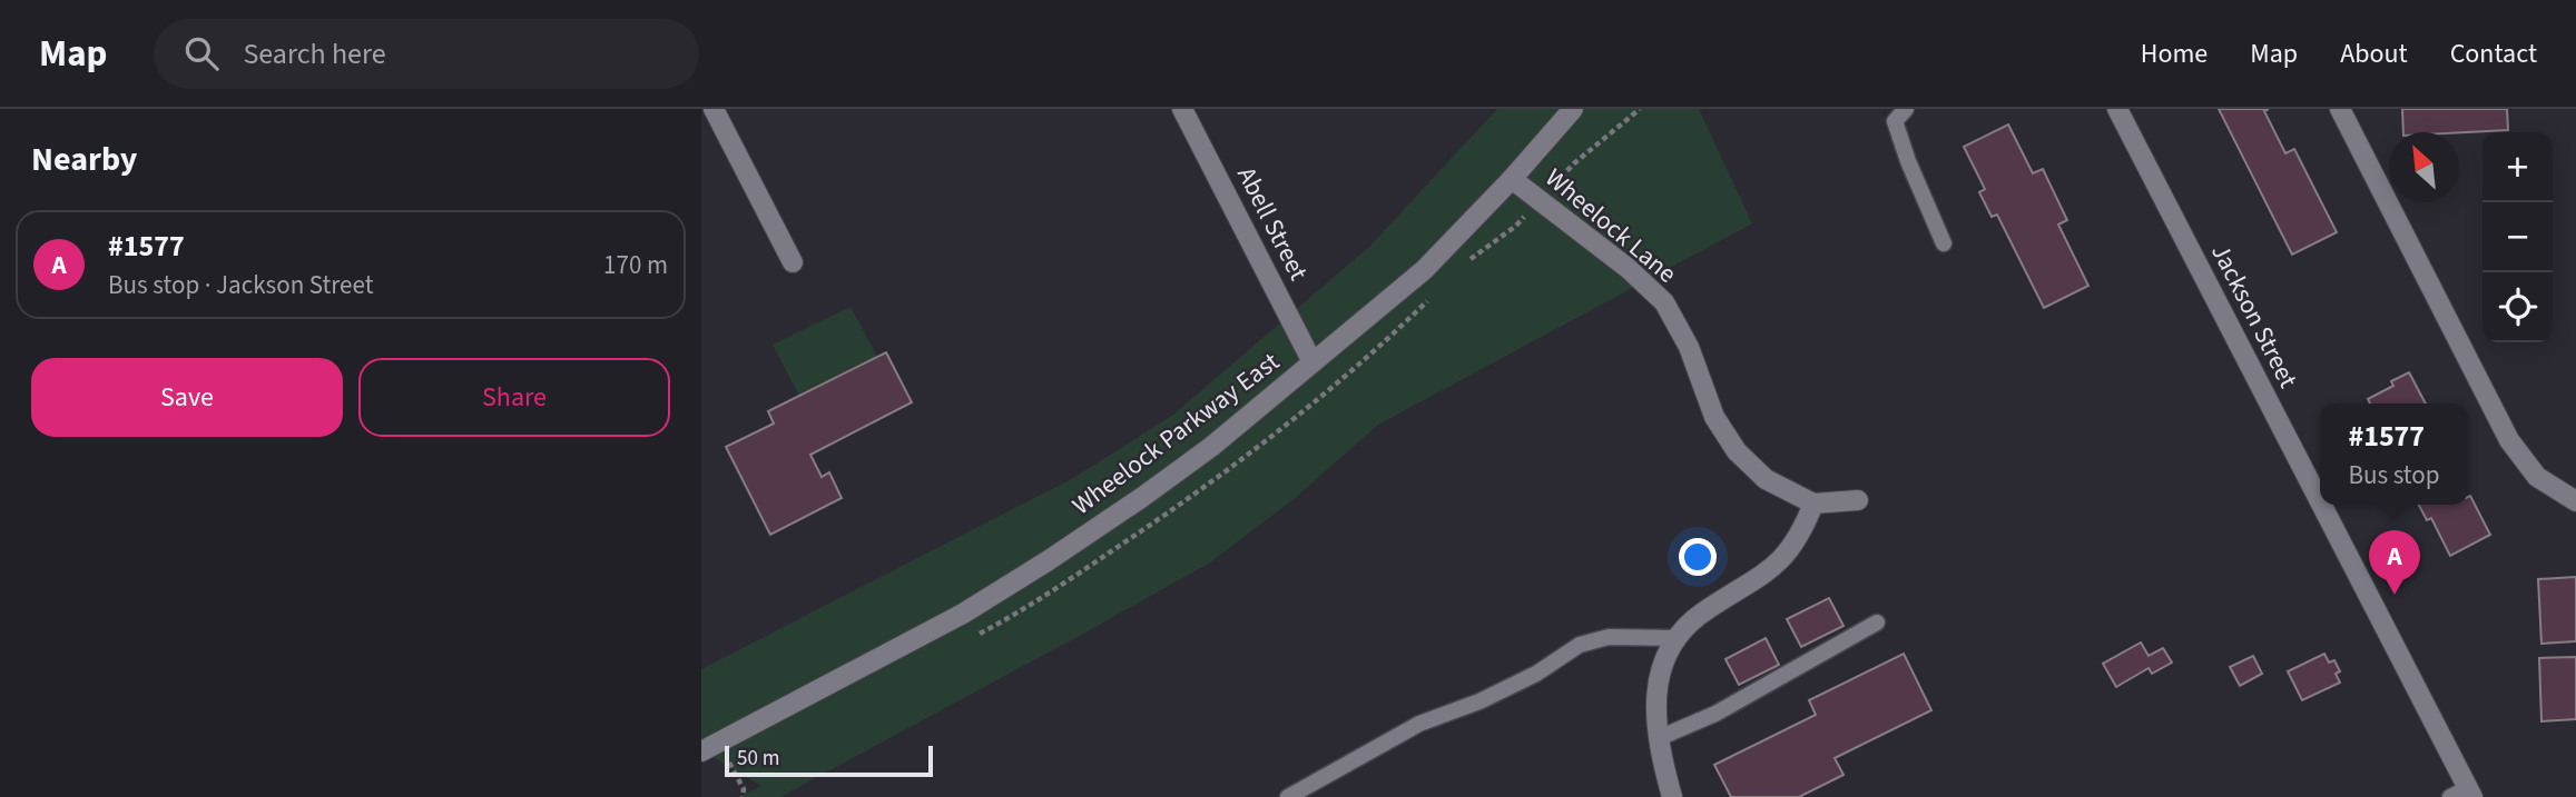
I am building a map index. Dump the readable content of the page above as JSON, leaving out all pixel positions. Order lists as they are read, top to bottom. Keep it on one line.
{"streets":{"street":["Abell Street","Wheelock Lane","Jackson Street","Wheelock Parkway East"]},"crossings":[["Abell Street","Wheelock Parkway East"],["Wheelock Lane","Wheelock Parkway East"]],"scale_bar":"50 m","north":"top left","page":{"header":"Map","search":"Search here","nav":["Home","Map","About","Contact"],"heading":"Nearby","map_buttons":["+","−"],"list":[{"mark":"A","name":"#1577","note":"Bus stop · Jackson Street","value":"170 m"}],"buttons":["Save","Share"],"popup":["#1577","Bus stop"],"pins":"A","scale":"50 m"}}
